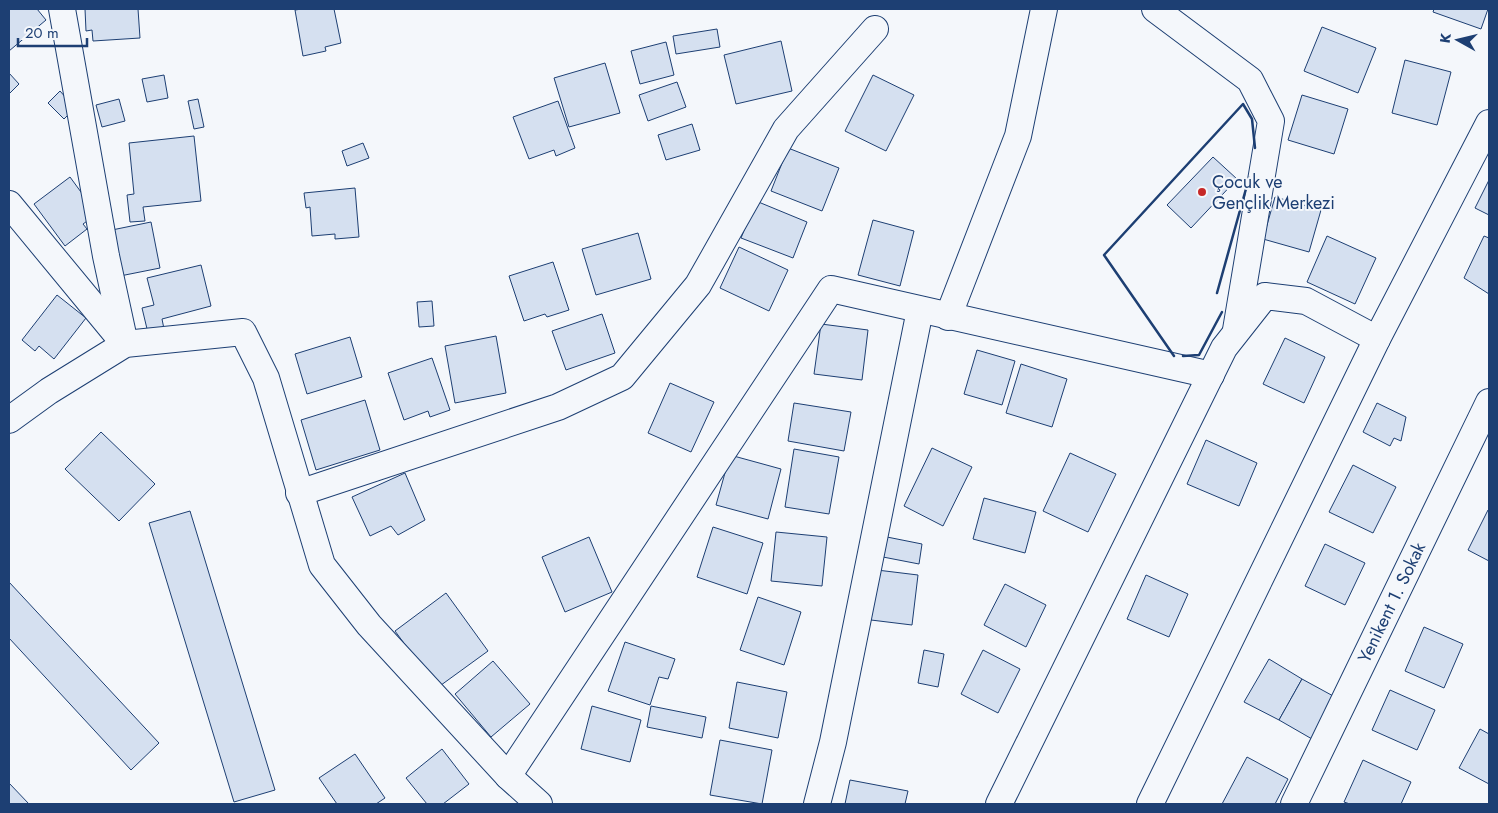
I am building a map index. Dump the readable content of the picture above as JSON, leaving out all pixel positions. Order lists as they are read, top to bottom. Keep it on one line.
{"streets":{"street":["Yenikent 1. Sokak"]},"places":["Çocuk ve Gençlik Merkezi"],"scale_bar":"20 m","north":"left"}
